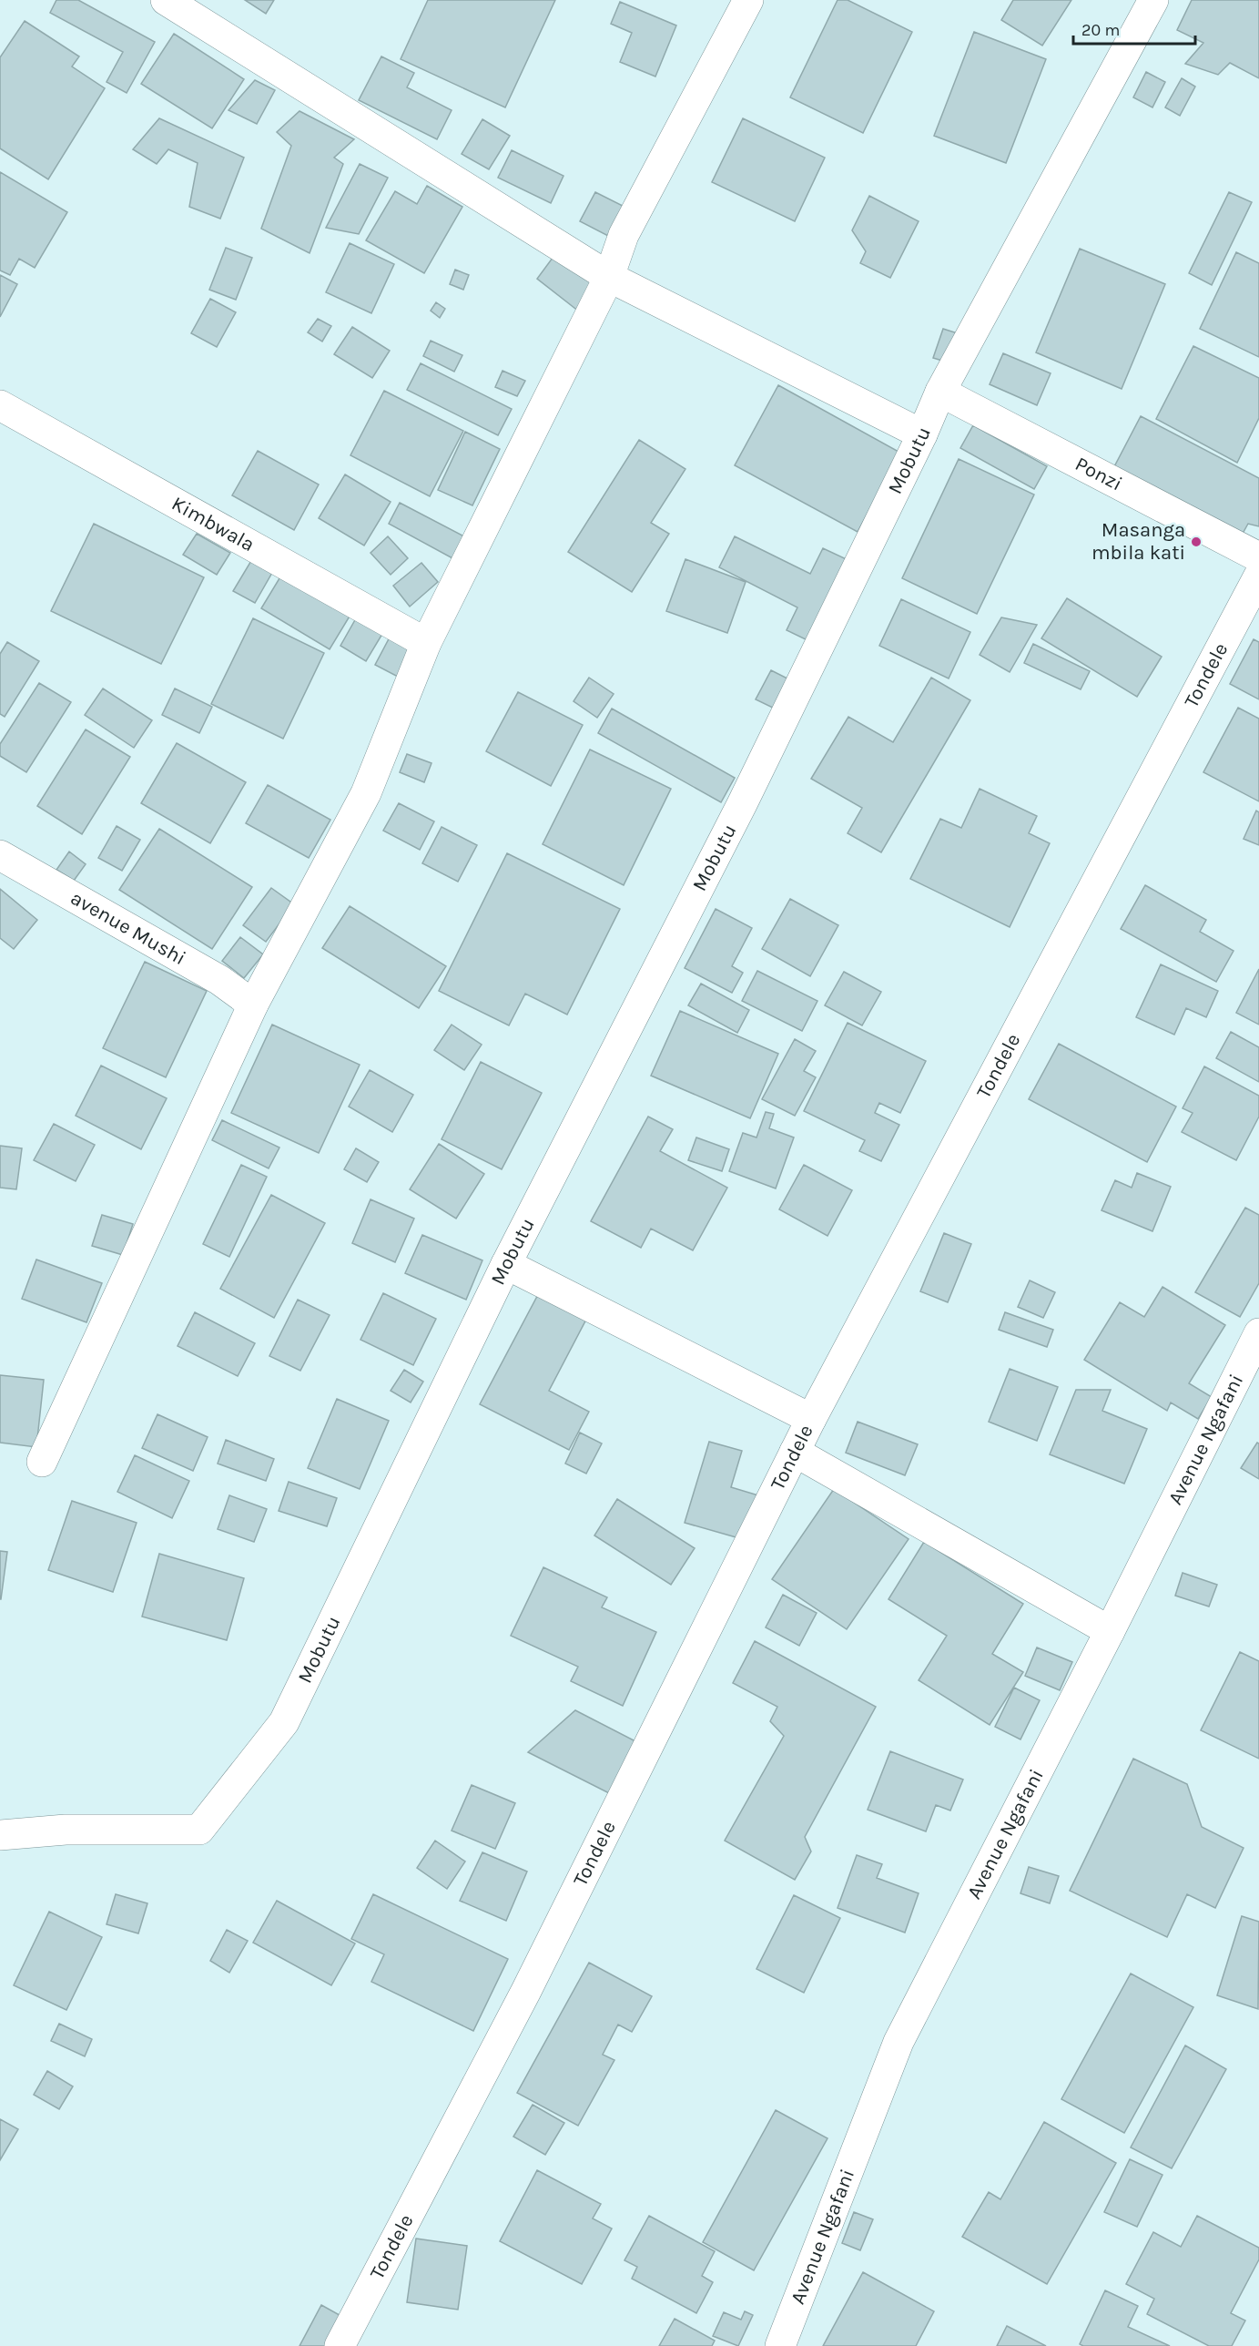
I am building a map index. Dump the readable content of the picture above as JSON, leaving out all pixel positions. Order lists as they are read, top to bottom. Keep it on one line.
{"streets":{"street":["Mobutu","Ponzi","Kimbwala","Tondele","avenue Mushi","Avenue Ngafani"]},"crossings":[["Mobutu","Ponzi"],["Ponzi","Tondele"]],"places":["Masanga mbila kati"],"scale_bar":"20 m"}
